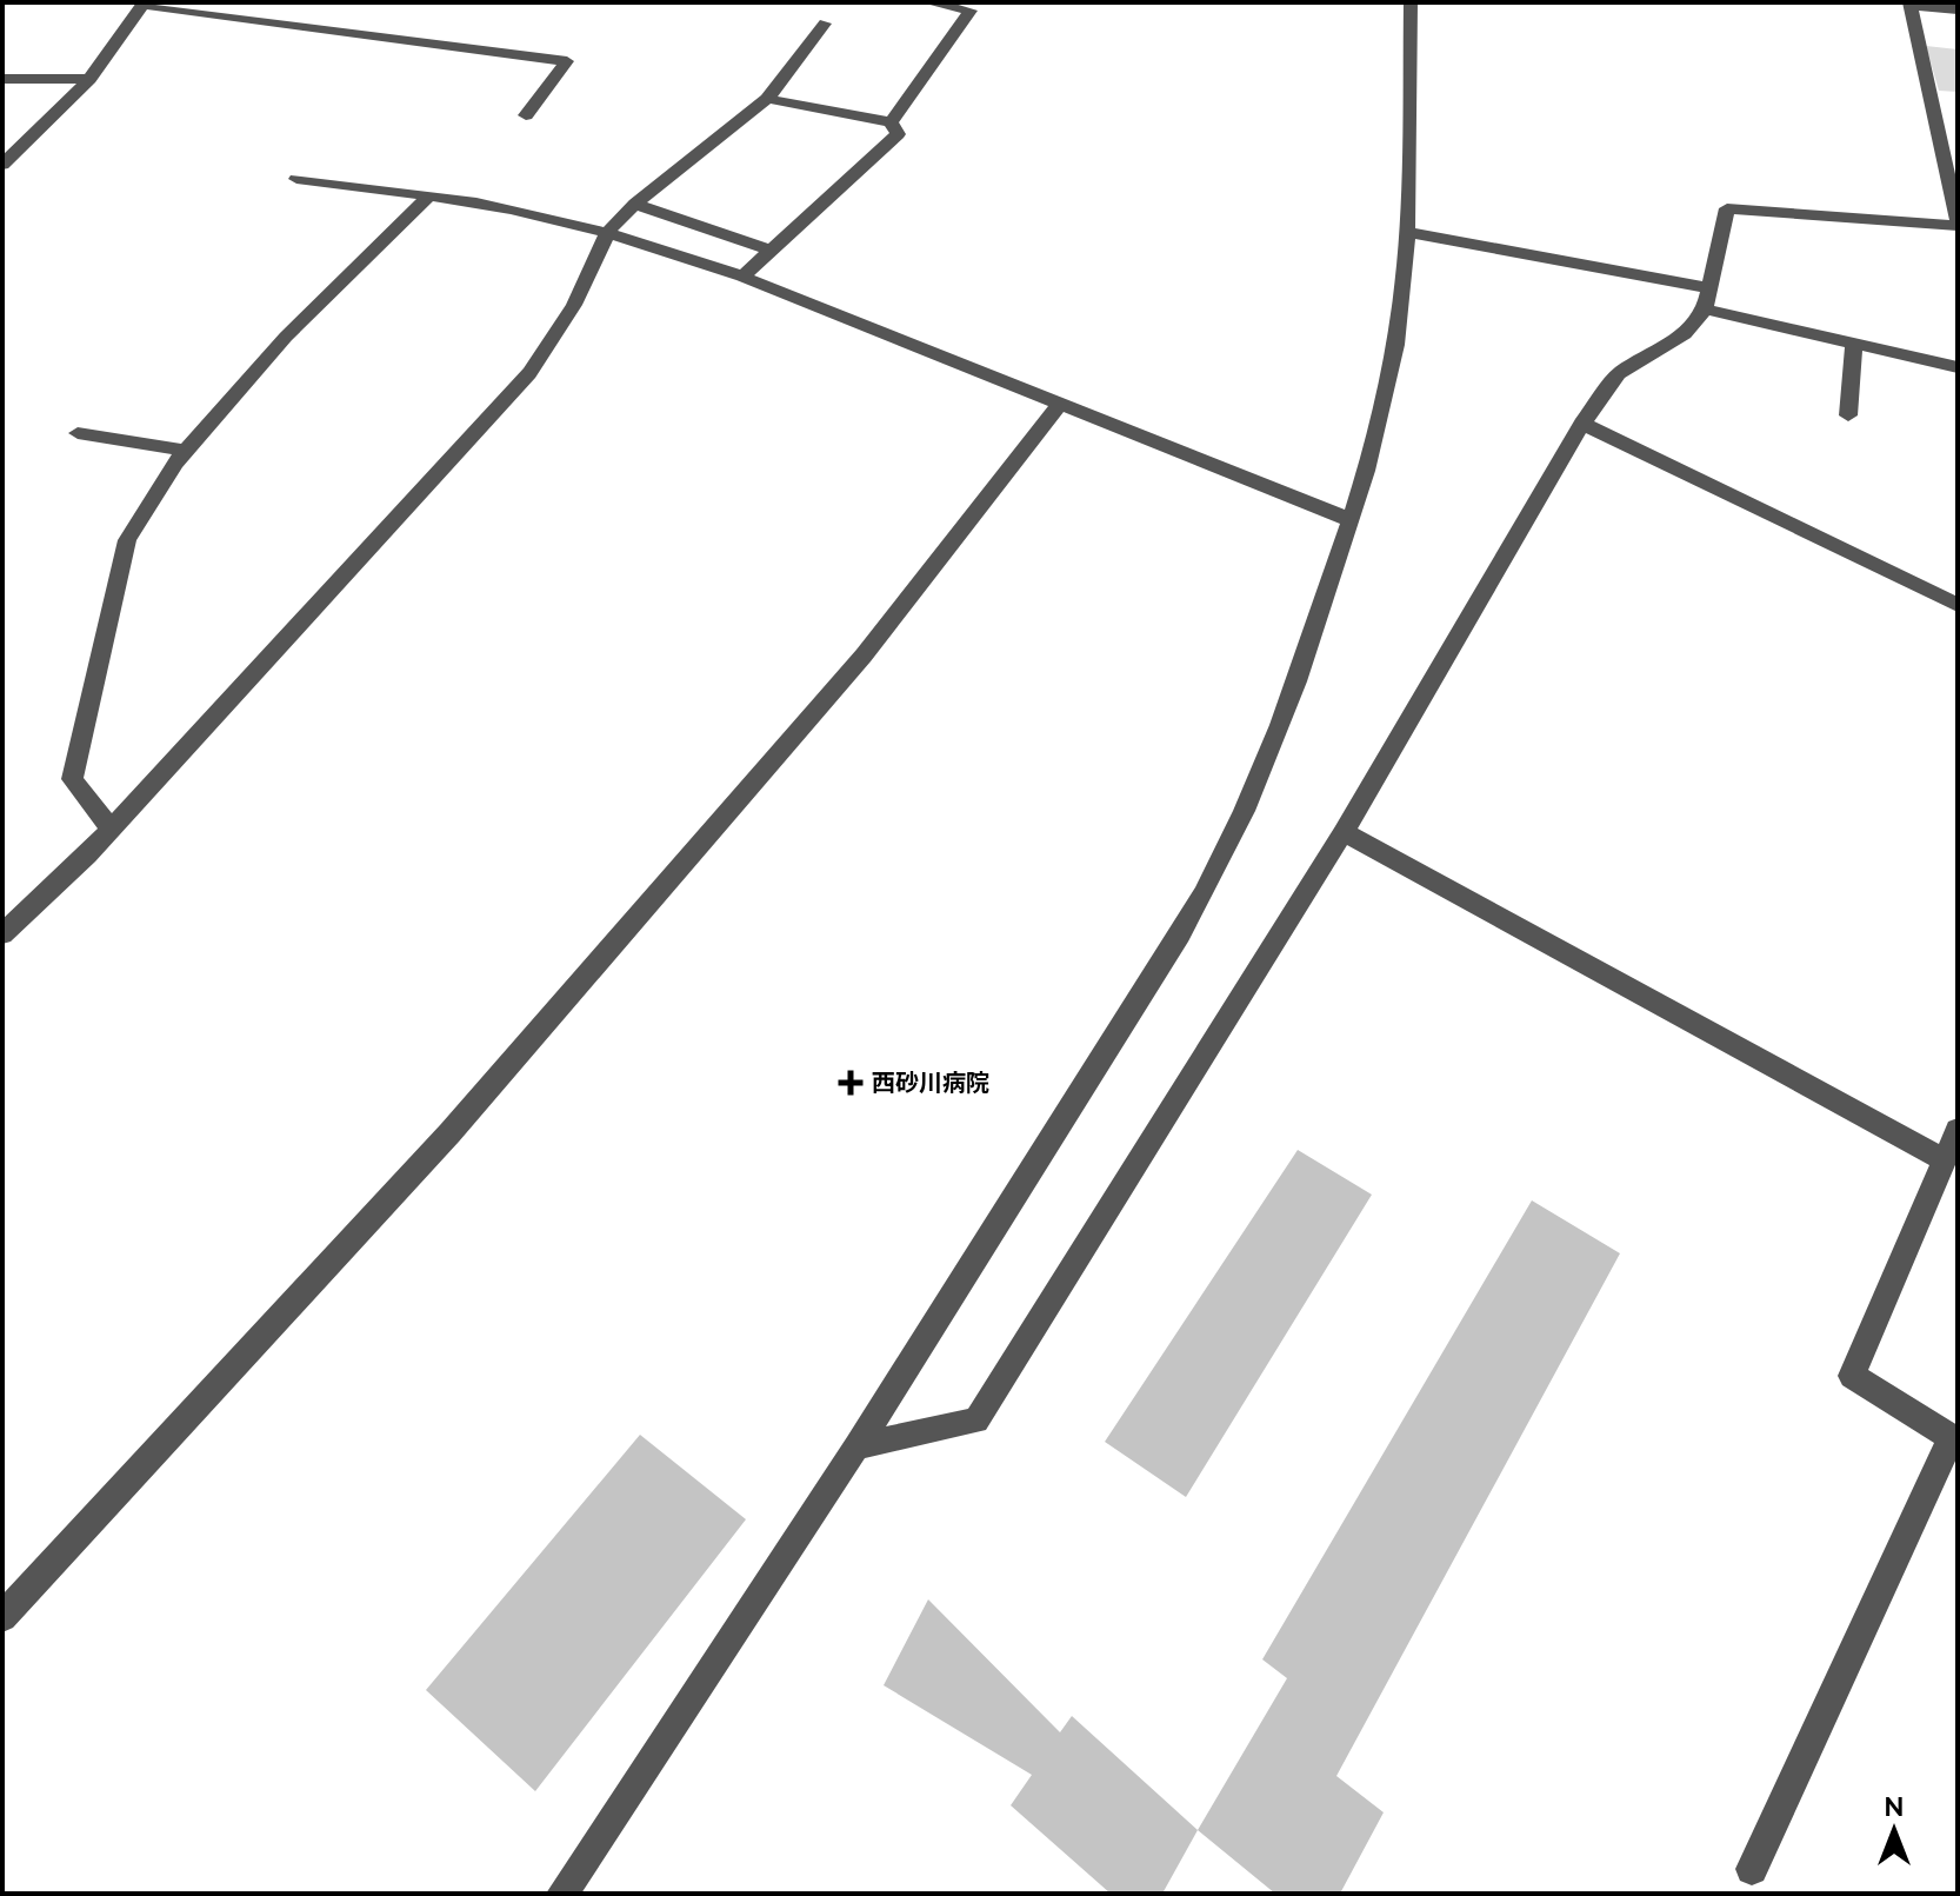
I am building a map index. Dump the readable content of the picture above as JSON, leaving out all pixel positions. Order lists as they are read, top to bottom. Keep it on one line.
{"places":{"health":["西砂川病院"]},"north":"top"}
